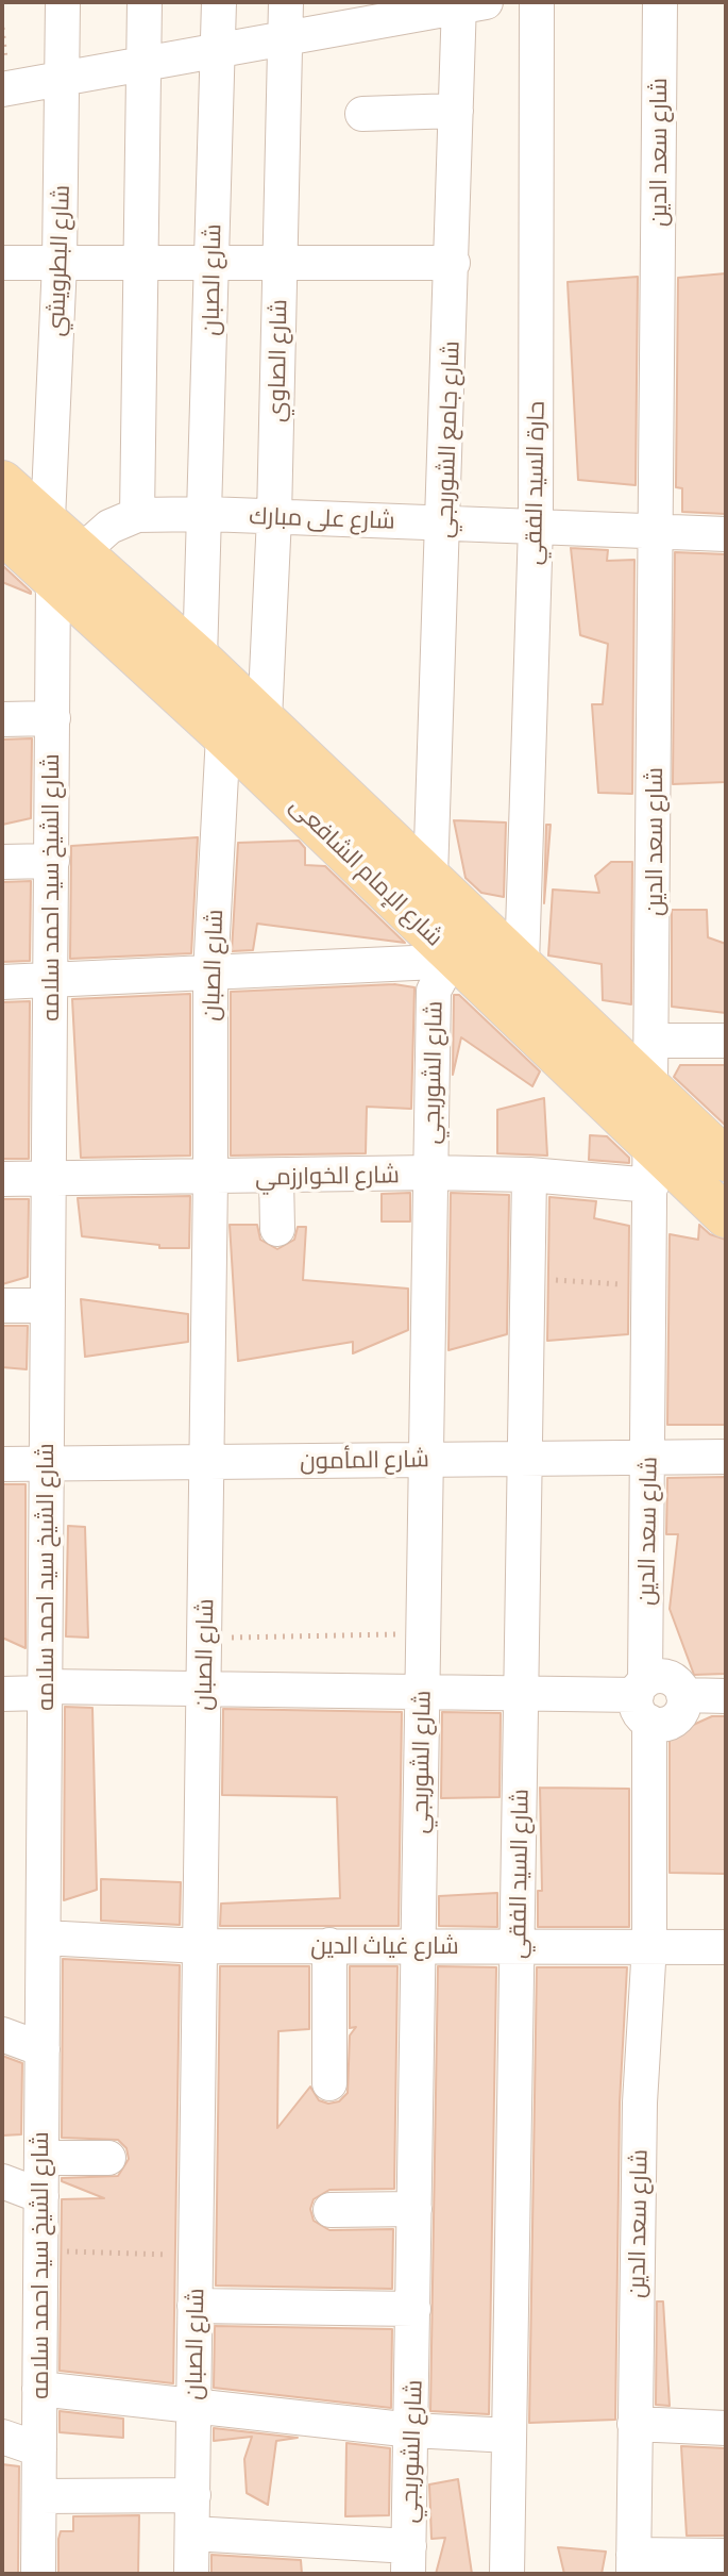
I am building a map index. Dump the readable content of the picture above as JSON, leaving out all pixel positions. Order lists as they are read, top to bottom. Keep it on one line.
{"streets":{"main road":["شارع الإمام الشافعى"],"street":["شارع سعد الدين","شارع البطرويشي","شارع الصبان","شارع الصاوي","شارع جامع الشوربجي","حارة السيد الفقي","شارع على مبارك","شارع الشيخ سيد احمد سلامه","شارع الشوربجي","شارع الخوارزمي","شارع المأمون","شارع السيد الفقي","شارع غياث الدين"]},"crossings":[["شارع سعد الدين","شارع على مبارك"],["شارع سعد الدين","شارع الإمام الشافعى"],["شارع سعد الدين","شارع الخوارزمي"],["شارع سعد الدين","شارع المأمون"],["شارع سعد الدين","شارع غياث الدين"],["شارع البطرويشي","شارع الإمام الشافعى"],["شارع الصبان","شارع على مبارك"],["شارع الصبان","شارع الإمام الشافعى"],["شارع الصبان","شارع الخوارزمي"],["شارع الصبان","شارع المأمون"],["شارع الصبان","شارع غياث الدين"],["شارع الصاوي","شارع على مبارك"],["شارع الصاوي","شارع الإمام الشافعى"],["شارع جامع الشوربجي","شارع على مبارك"],["شارع جامع الشوربجي","شارع الإمام الشافعى"],["حارة السيد الفقي","شارع على مبارك"],["حارة السيد الفقي","شارع الإمام الشافعى"],["شارع على مبارك","شارع الإمام الشافعى"],["شارع على مبارك","شارع الشيخ سيد احمد سلامه"],["شارع الإمام الشافعى","شارع الشيخ سيد احمد سلامه"],["شارع الإمام الشافعى","شارع الشوربجي"],["شارع الإمام الشافعى","شارع الخوارزمي"],["شارع الشيخ سيد احمد سلامه","شارع الخوارزمي"],["شارع الشيخ سيد احمد سلامه","شارع المأمون"],["شارع الشيخ سيد احمد سلامه","شارع غياث الدين"],["شارع الشوربجي","شارع الخوارزمي"],["شارع الشوربجي","شارع المأمون"],["شارع الشوربجي","شارع غياث الدين"],["شارع الخوارزمي","شارع السيد الفقي"],["شارع المأمون","شارع السيد الفقي"],["شارع السيد الفقي","شارع غياث الدين"]]}
